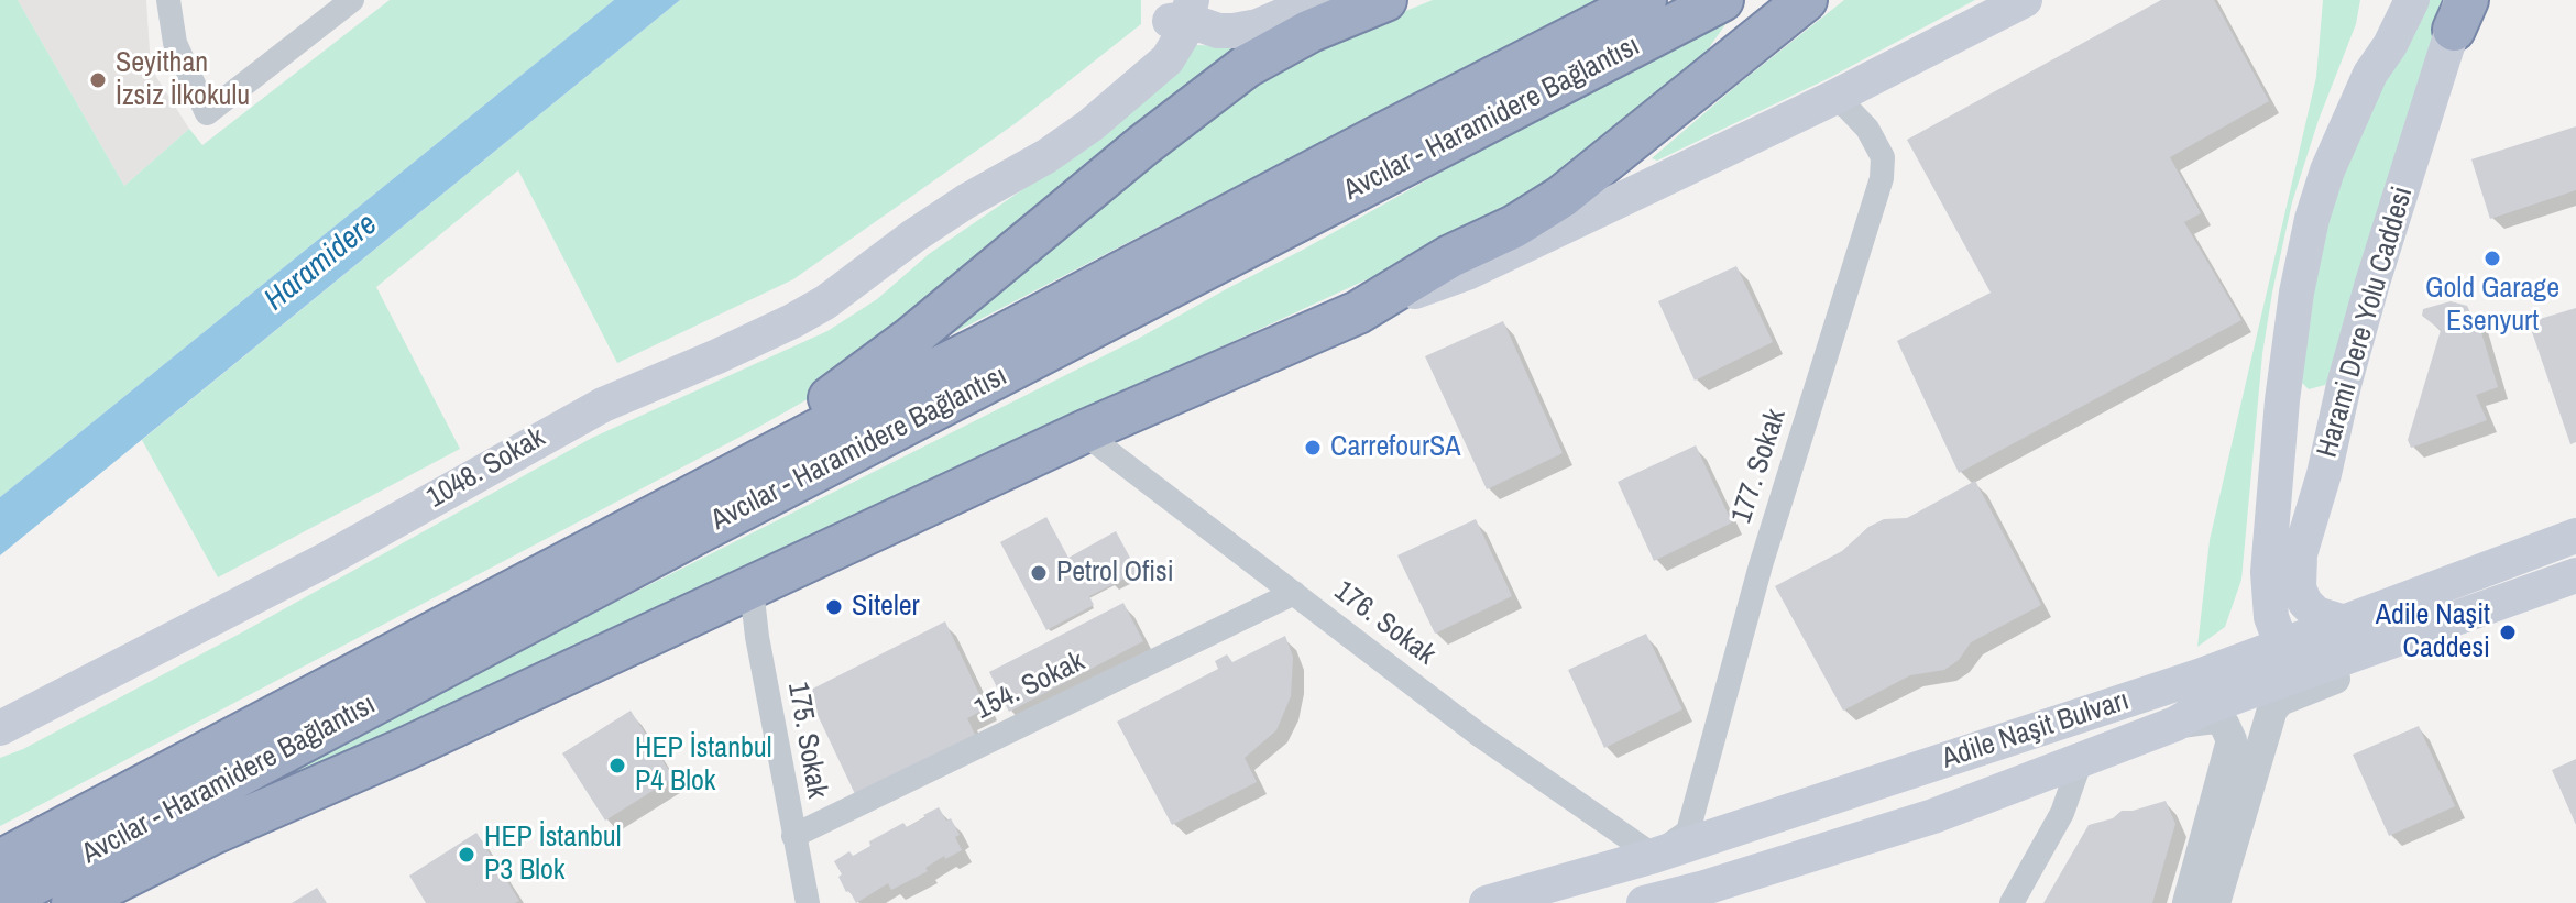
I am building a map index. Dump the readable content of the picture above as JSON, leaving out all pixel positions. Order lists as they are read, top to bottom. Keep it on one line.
{"streets":{"highway":["Avcılar - Haramidere Bağlantısı"],"main road":["Harami Dere Yolu Caddesi","1048. Sokak","Adile Naşit Bulvarı"],"street":["177. Sokak","176. Sokak","154. Sokak","175. Sokak"]},"crossings":[["Harami Dere Yolu Caddesi","Adile Naşit Bulvarı"],["177. Sokak","176. Sokak"],["177. Sokak","Adile Naşit Bulvarı"],["176. Sokak","154. Sokak"],["176. Sokak","Adile Naşit Bulvarı"],["154. Sokak","175. Sokak"]],"water":["Haramidere"],"places":["Seyithan İzsiz İlkokulu","Gold Garage Esenyurt","CarrefourSA","Petrol Ofisi","Siteler","Adile Naşit Caddesi","HEP İstanbul P4 Blok","HEP İstanbul P3 Blok"]}
